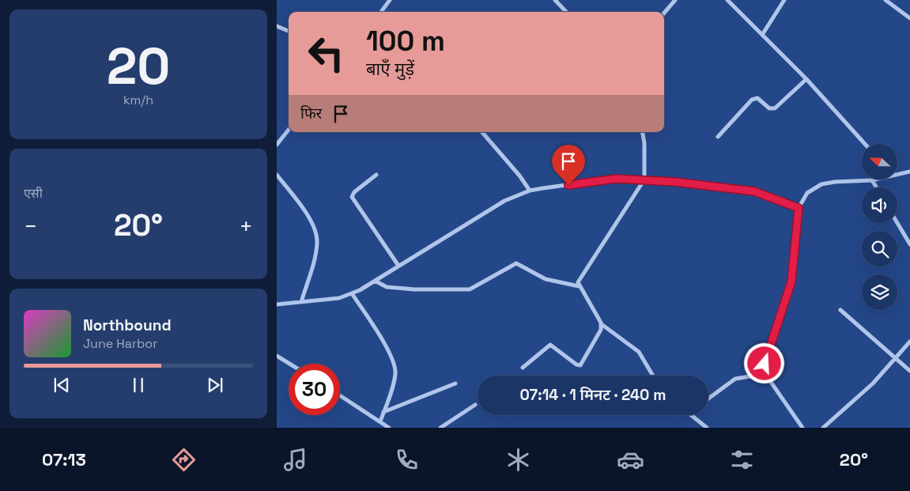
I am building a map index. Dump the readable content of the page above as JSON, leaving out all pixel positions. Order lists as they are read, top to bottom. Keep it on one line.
{"north":"left","page":{"tile":[["20","km/h"],"एसी"],"turn":["100 m","बाएँ मुड़ें"],"then":"फिर","heat":["−","20°","+"],"song":["Northbound","June Harbor"],"limit":"30","trip":"07:14 · 1 मिनट · 240 m","tabs":["07:13","20°"]}}
